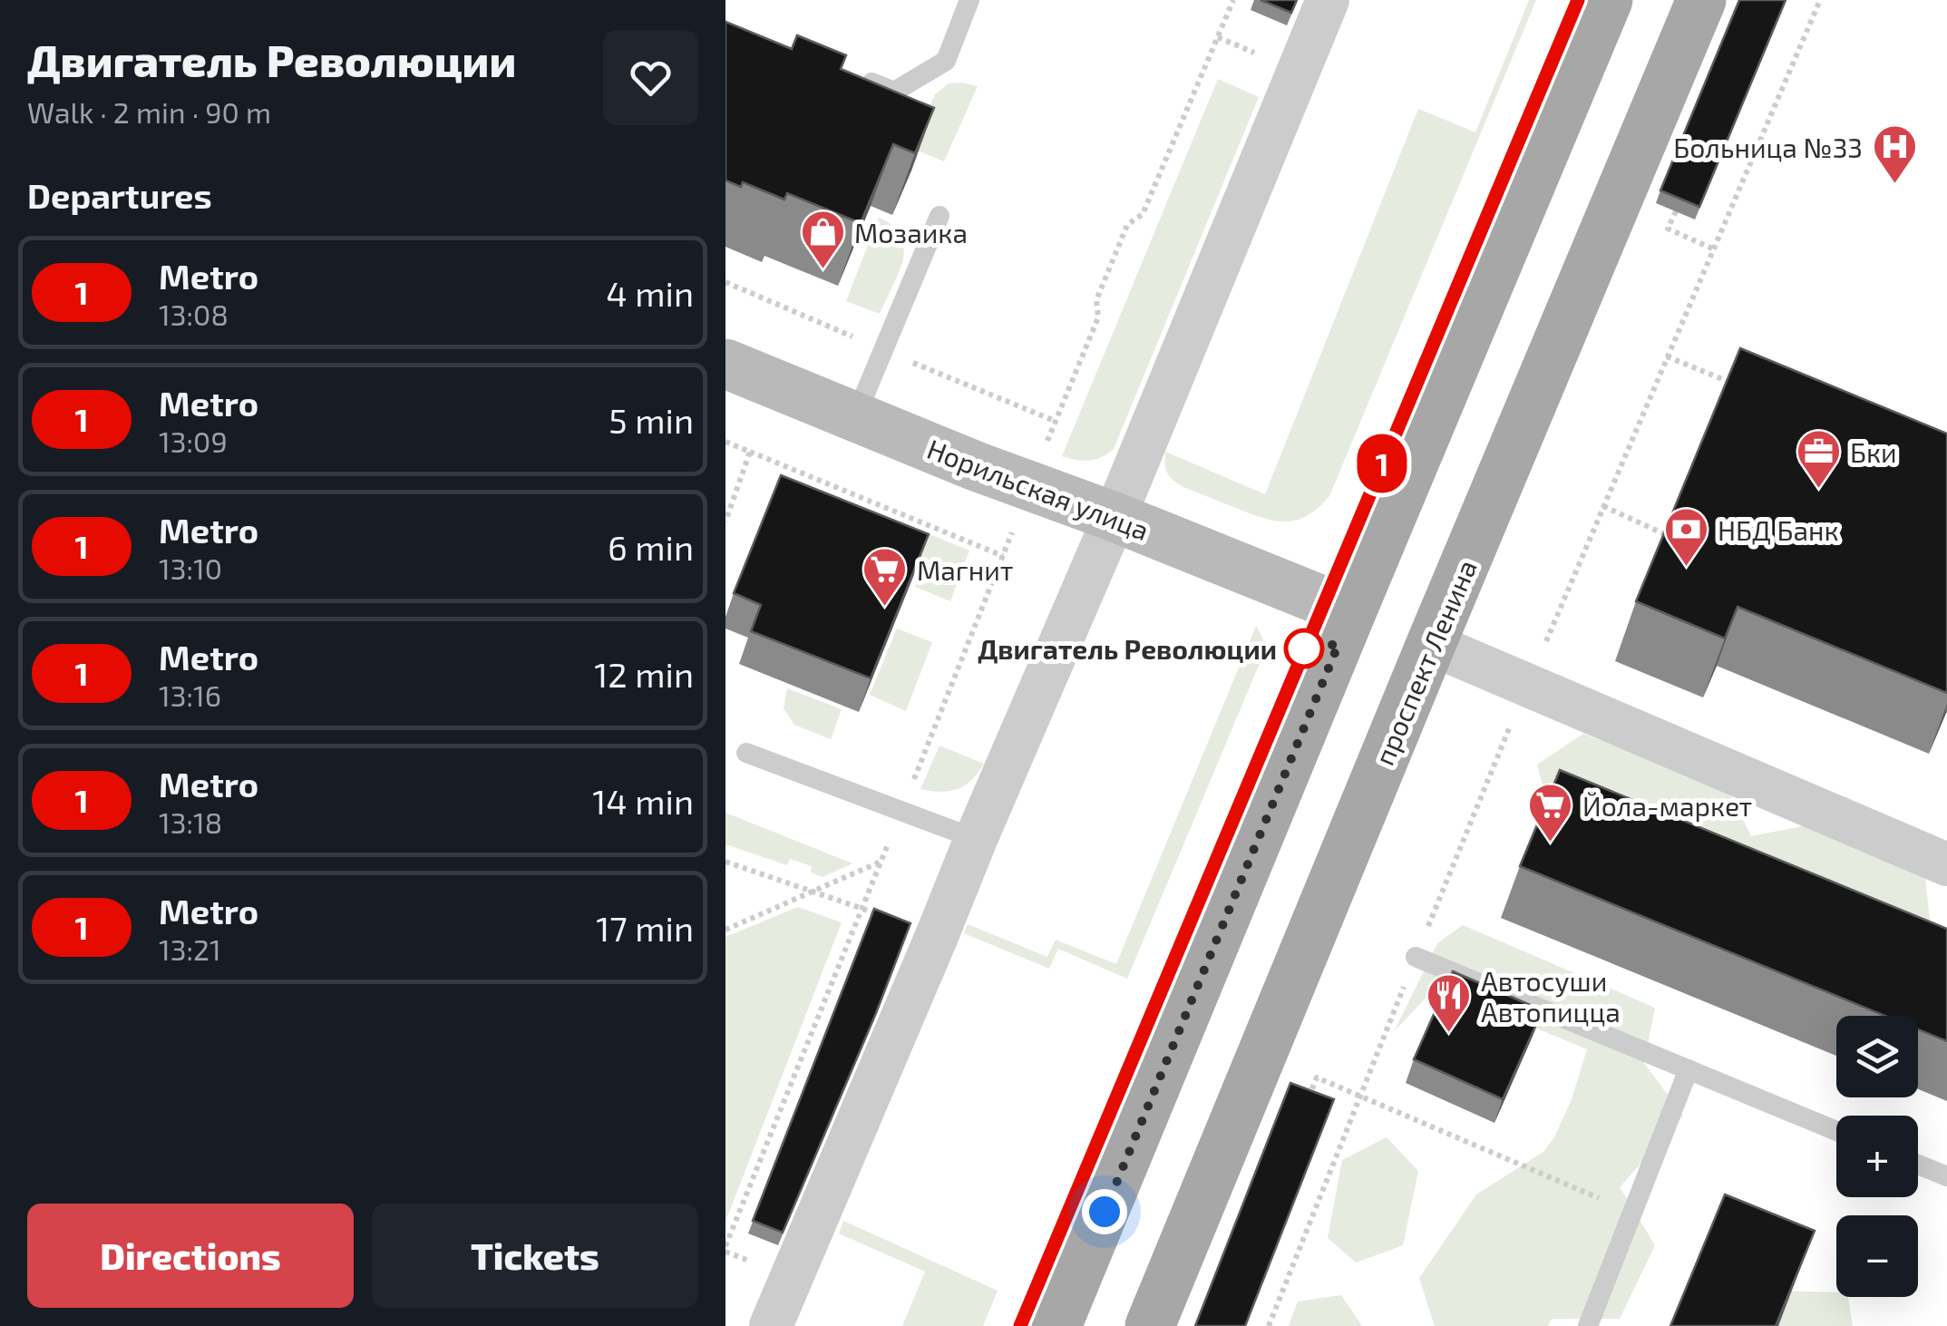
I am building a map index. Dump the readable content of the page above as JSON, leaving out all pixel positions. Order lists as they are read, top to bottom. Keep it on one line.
{"streets":{"main road":["проспект Ленина"],"street":["Норильская улица"]},"places":{"hospital":["Больница №33"],"shop":["Мозаика"],"office":["Бки"],"bank":["НБД Банк"],"supermarket":["Магнит","Йола-маркет"],"other":["Двигатель Революции"],"restaurant":["Автосуши Автопицца"]},"lines":["metro line 1"],"page":{"heading":[["Двигатель Революции","Walk · 2 min · 90 m"],"Departures"],"on_map":"1","list":[{"mark":"1","name":"Metro","note":"13:08","value":"4 min"},{"mark":"1","name":"Metro","note":"13:09","value":"5 min"},{"mark":"1","name":"Metro","note":"13:10","value":"6 min"},{"mark":"1","name":"Metro","note":"13:16","value":"12 min"},{"mark":"1","name":"Metro","note":"13:18","value":"14 min"},{"mark":"1","name":"Metro","note":"13:21","value":"17 min"}],"map_buttons":["+","−"],"buttons":["Directions","Tickets"]}}
